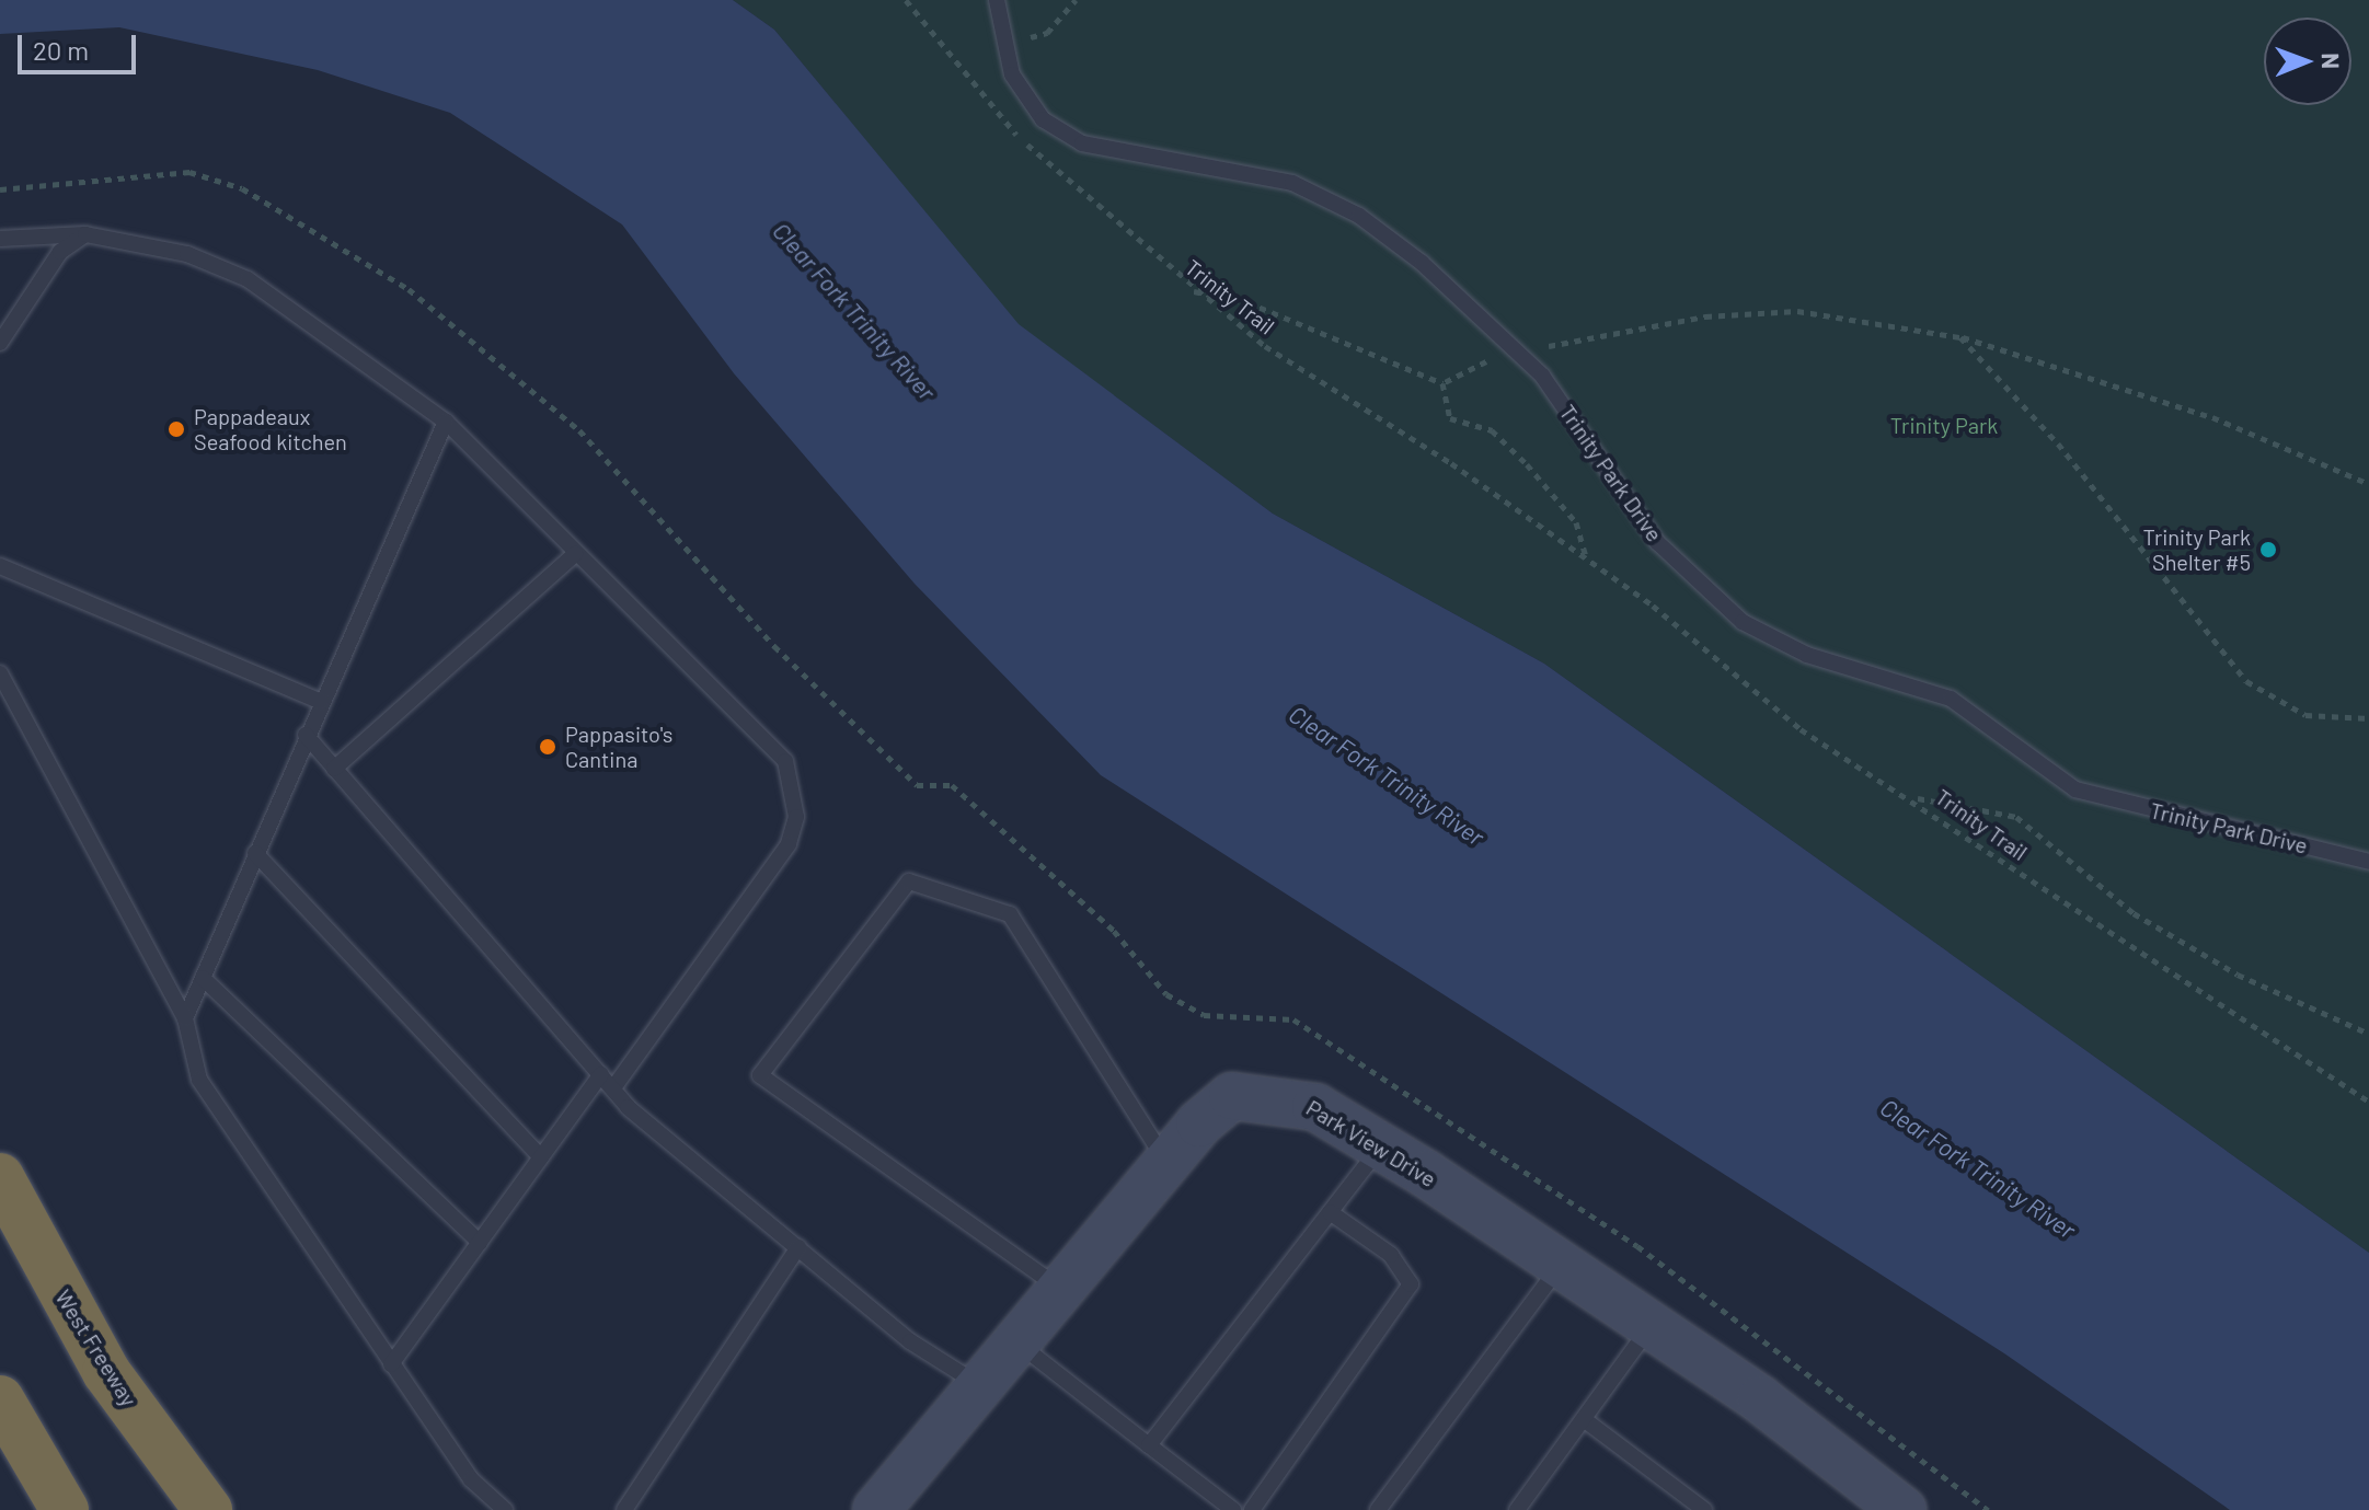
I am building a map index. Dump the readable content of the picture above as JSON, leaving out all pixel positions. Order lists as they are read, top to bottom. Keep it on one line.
{"streets":{"highway":["West Freeway"],"street":["Park View Drive"],"lane":["Trinity Park Drive"],"path":["Trinity Trail"]},"water":["Clear Fork Trinity River"],"parks":["Trinity Park"],"places":["Pappadeaux Seafood kitchen","Trinity Park Shelter #5","Pappasito's Cantina"],"scale_bar":"20 m","north":"right"}
